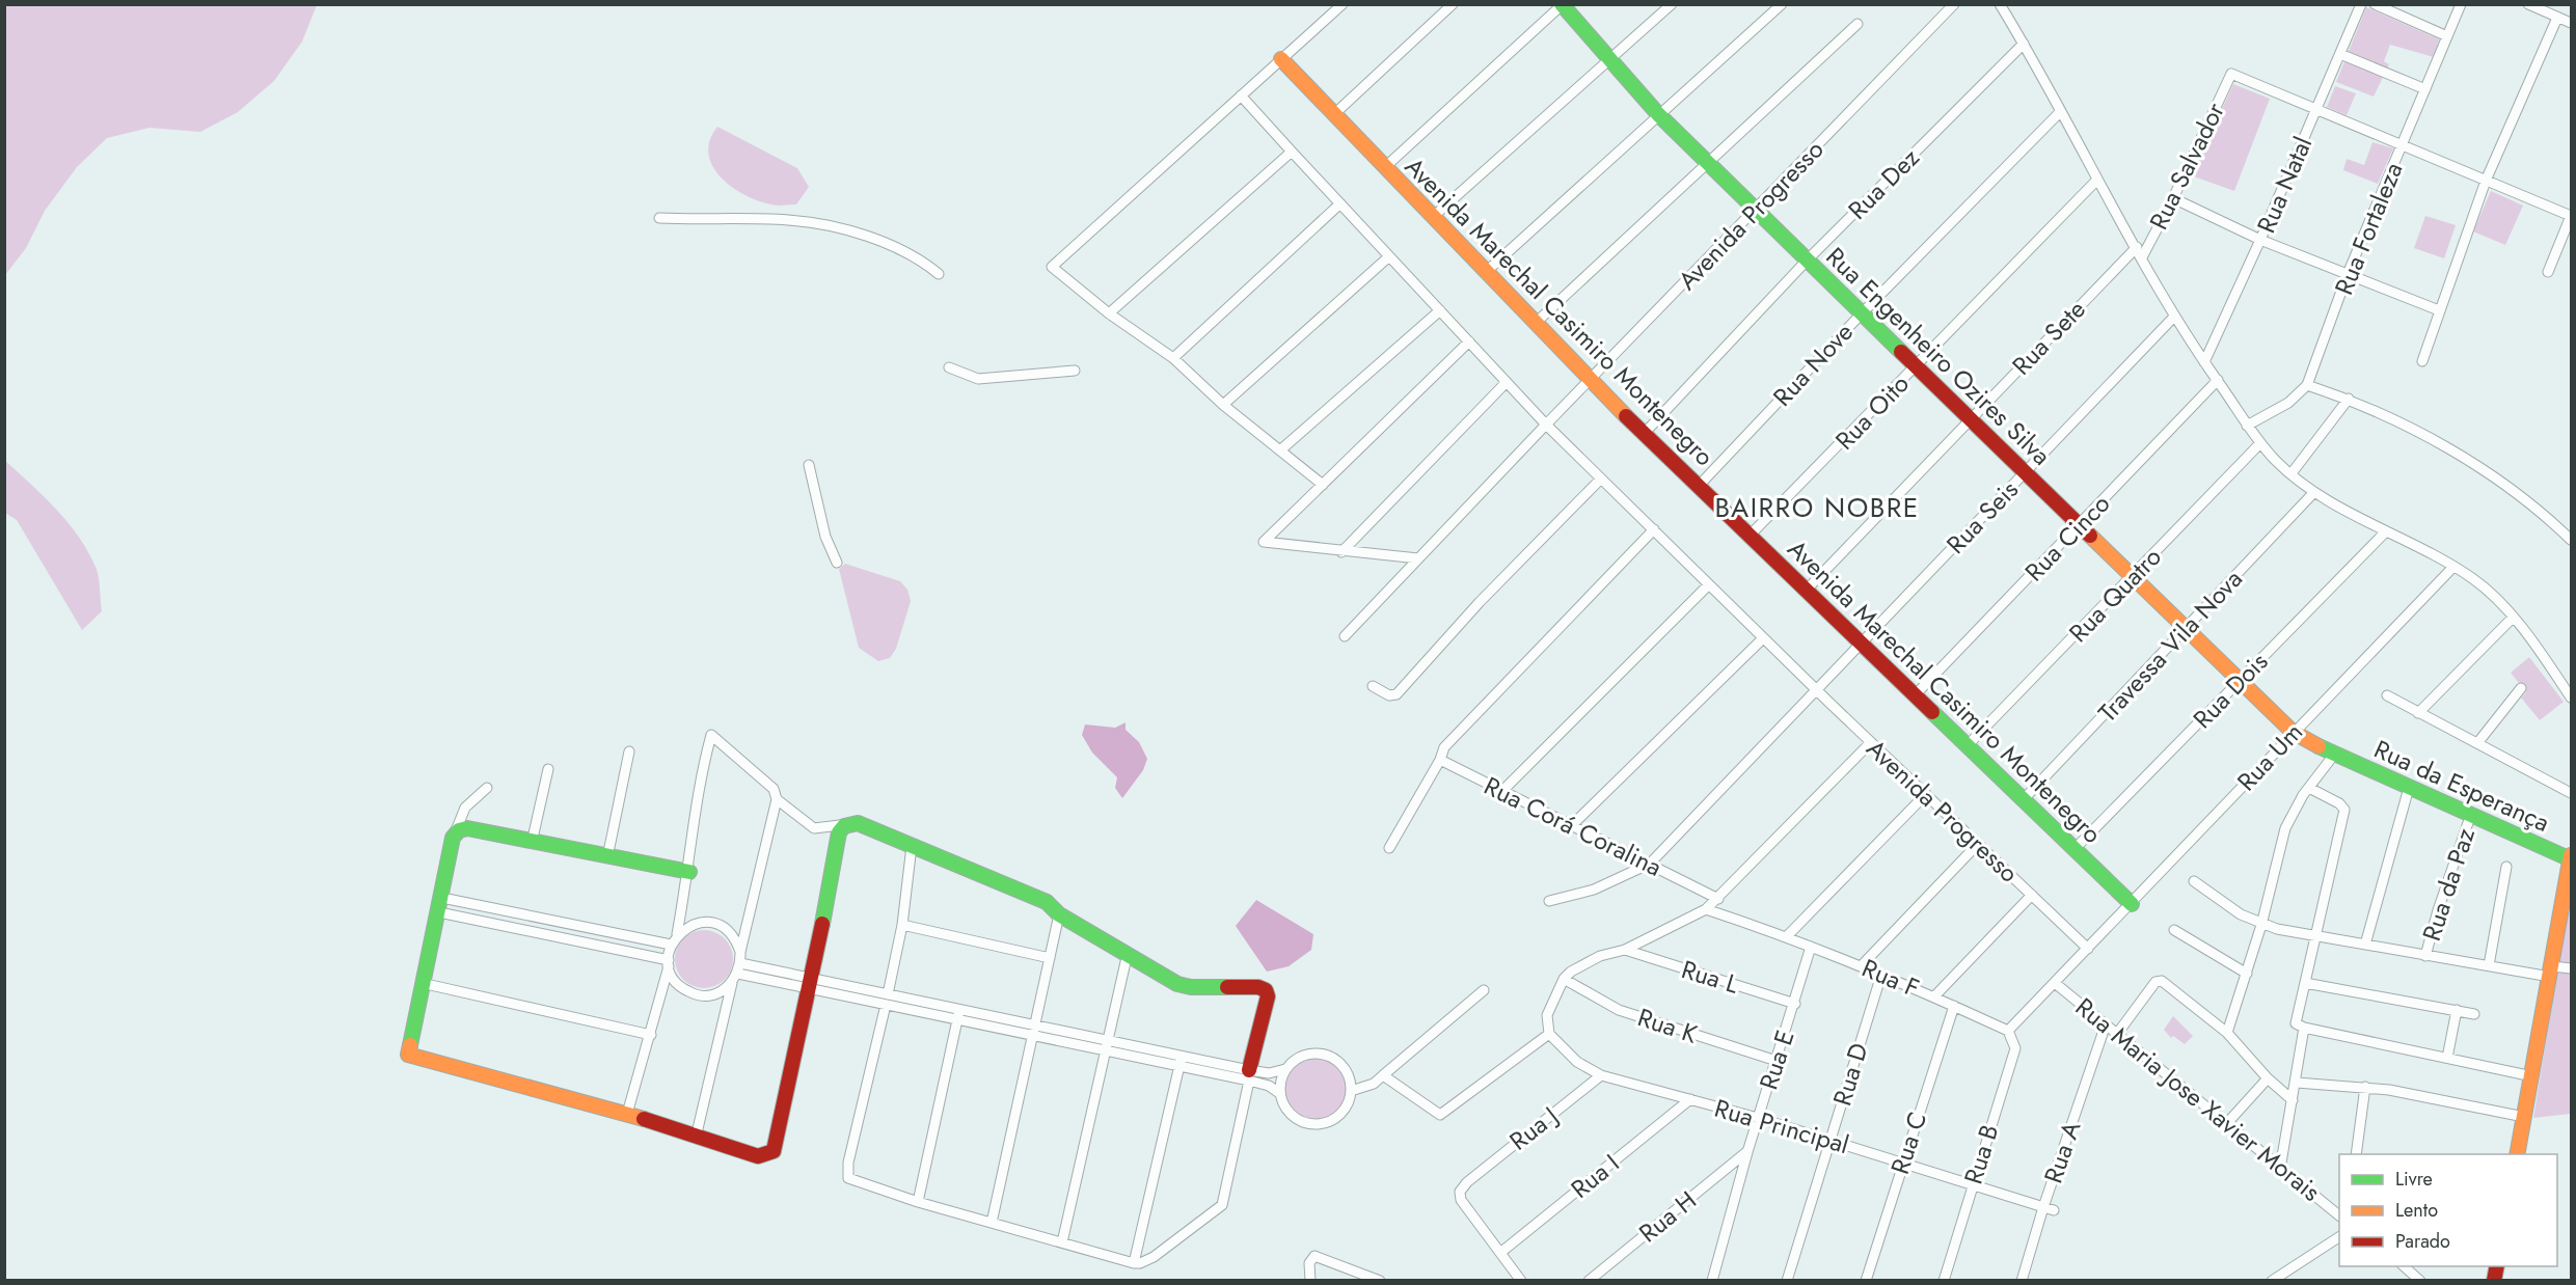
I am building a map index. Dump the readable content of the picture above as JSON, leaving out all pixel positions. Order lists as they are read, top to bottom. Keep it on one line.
{"streets":{"street":["Rua Salvador","Rua Dez","Rua Natal","Avenida Progresso","Rua Fortaleza","Avenida Marechal Casimiro Montenegro","Rua Sete","Rua Engenheiro Ozires Silva","Rua Nove","Rua Oito","Rua Seis","Rua Cinco","Rua Quatro","Travessa Vila Nova","Rua Dois","Rua Um","Rua da Esperança","Rua Corá Coralina","Rua da Paz","Rua L","Rua F","Rua K","Rua E","Rua D","Rua Maria Jose Xavier Morais","Rua Principal","Rua J","Rua C","Rua A","Rua B","Rua I","Rua H"]},"crossings":[["Rua Salvador","Rua Natal"],["Rua Dez","Avenida Marechal Casimiro Montenegro"],["Rua Dez","Rua Engenheiro Ozires Silva"],["Avenida Progresso","Avenida Marechal Casimiro Montenegro"],["Avenida Progresso","Rua Engenheiro Ozires Silva"],["Avenida Progresso","Rua Seis"],["Avenida Progresso","Rua Um"],["Avenida Marechal Casimiro Montenegro","Rua Sete"],["Avenida Marechal Casimiro Montenegro","Rua Nove"],["Avenida Marechal Casimiro Montenegro","Rua Oito"],["Avenida Marechal Casimiro Montenegro","Rua Seis"],["Avenida Marechal Casimiro Montenegro","Rua Cinco"],["Avenida Marechal Casimiro Montenegro","Rua Quatro"],["Avenida Marechal Casimiro Montenegro","Travessa Vila Nova"],["Avenida Marechal Casimiro Montenegro","Rua Dois"],["Avenida Marechal Casimiro Montenegro","Rua Um"],["Rua Sete","Rua Engenheiro Ozires Silva"],["Rua Engenheiro Ozires Silva","Rua Nove"],["Rua Engenheiro Ozires Silva","Rua Oito"],["Rua Engenheiro Ozires Silva","Rua Seis"],["Rua Engenheiro Ozires Silva","Rua Cinco"],["Rua Engenheiro Ozires Silva","Rua Quatro"],["Rua Engenheiro Ozires Silva","Travessa Vila Nova"],["Rua Engenheiro Ozires Silva","Rua Dois"],["Rua Engenheiro Ozires Silva","Rua Um"],["Rua Engenheiro Ozires Silva","Rua da Esperança"],["Rua Seis","Rua Corá Coralina"],["Rua Um","Rua da Esperança"],["Rua Um","Rua Maria Jose Xavier Morais"],["Rua da Esperança","Rua da Paz"],["Rua L","Rua E"],["Rua F","Rua E"],["Rua F","Rua D"],["Rua F","Rua C"],["Rua F","Rua B"],["Rua K","Rua E"],["Rua E","Rua Principal"],["Rua E","Rua H"],["Rua D","Rua Principal"],["Rua Maria Jose Xavier Morais","Rua A"],["Rua Principal","Rua J"],["Rua Principal","Rua C"],["Rua Principal","Rua A"],["Rua Principal","Rua B"],["Rua Principal","Rua I"],["Rua J","Rua I"]],"districts":["BAIRRO NOBRE"],"legend":["Livre","Lento","Parado"]}
